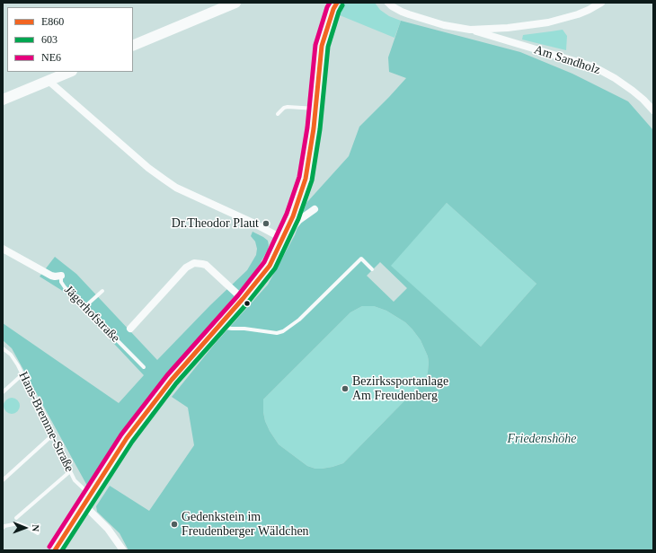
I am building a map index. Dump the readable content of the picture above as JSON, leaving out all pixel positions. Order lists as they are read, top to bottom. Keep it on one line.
{"streets":{"street":["Am Sandholz","Jägerhofstraße"],"lane":["Hans-Bremme-Straße"]},"parks":["Friedenshöhe"],"places":["Dr.Theodor Plaut","Bezirkssportanlage Am Freudenberg","Gedenkstein im Freudenberger Wäldchen"],"lines":["transit line E860","transit line NE6","transit line 603"],"legend":["E860","603","NE6"],"north":"right"}
